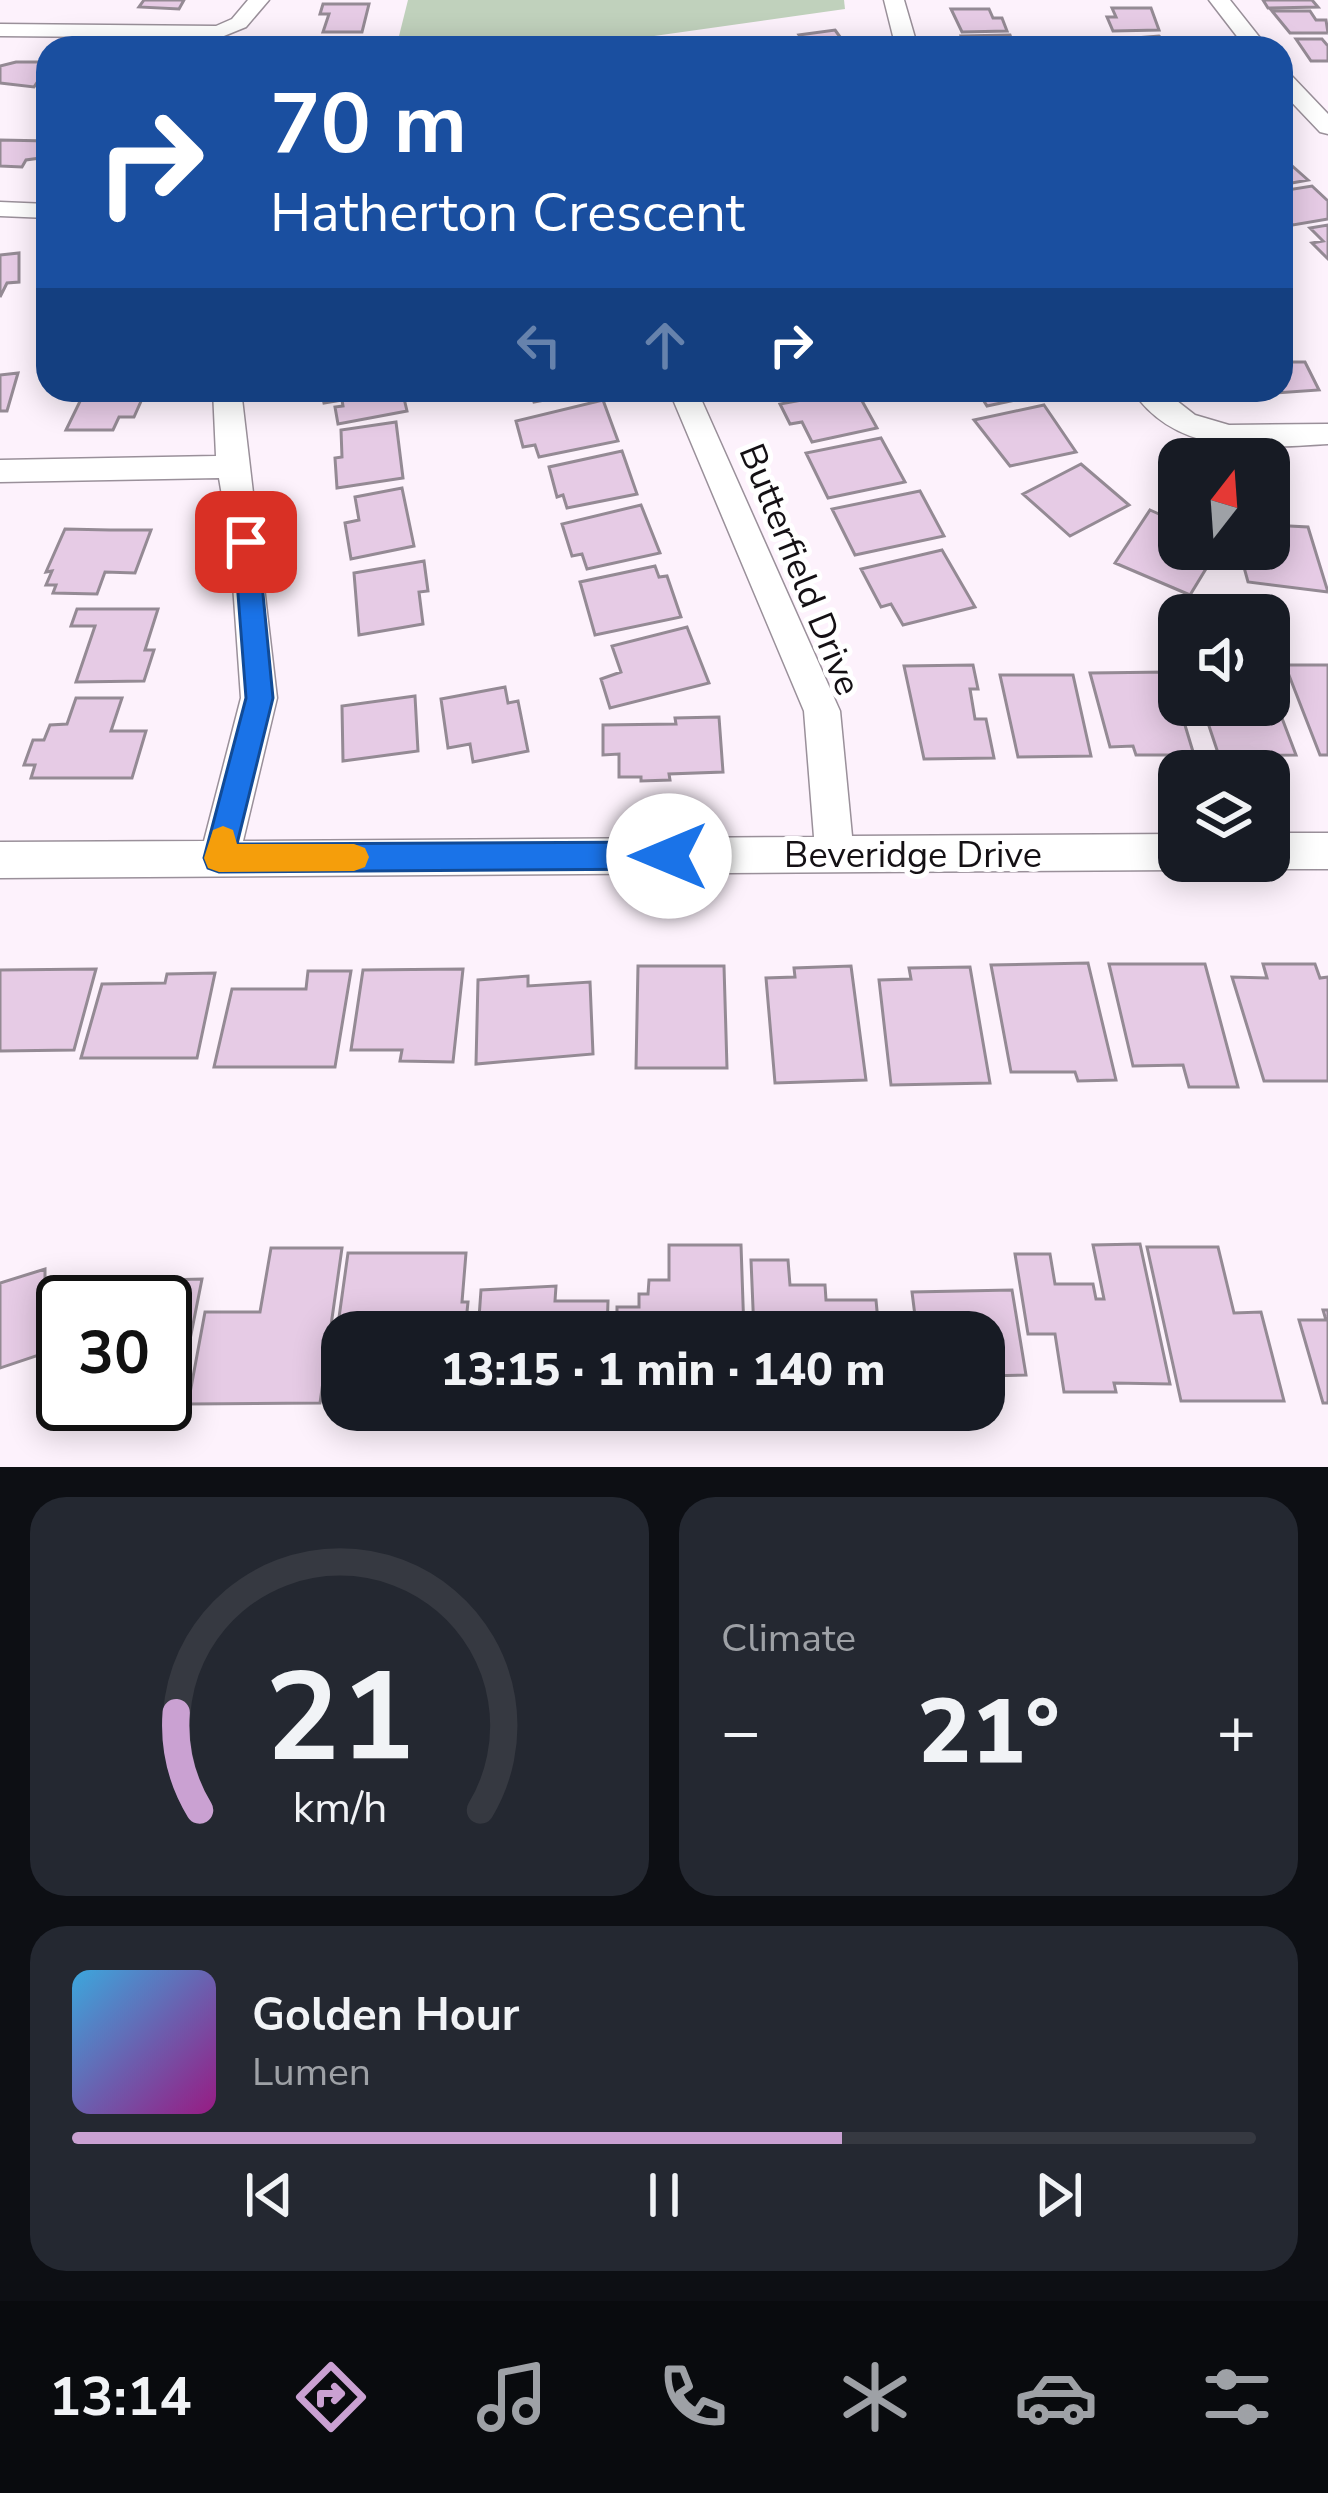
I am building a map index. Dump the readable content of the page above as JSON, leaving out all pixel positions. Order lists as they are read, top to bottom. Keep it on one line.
{"streets":{"street":["Butterfield Drive","Beveridge Drive"]},"crossings":[["Butterfield Drive","Beveridge Drive"]],"north":"top","page":{"turn":["70 m","Hatherton Crescent"],"limit":"30","trip":"13:15 · 1 min · 140 m","tile":"Climate","heat":["−","21°","+"],"song":["Golden Hour","Lumen"],"tabs":"13:14","gauge":["21","km/h"]}}
